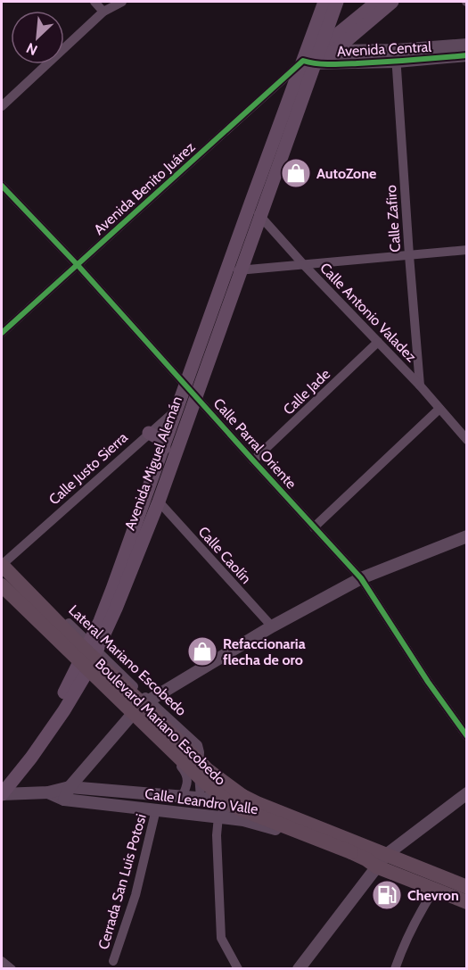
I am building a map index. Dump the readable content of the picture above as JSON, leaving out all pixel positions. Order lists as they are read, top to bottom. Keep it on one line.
{"streets":{"main road":["Avenida Miguel Alemán","Boulevard Mariano Escobedo"],"street":["Avenida Central","Avenida Benito Juárez","Calle Zafiro","Calle Antonio Valadez","Calle Jade","Calle Parral Oriente","Calle Justo Sierra","Calle Caolín","Lateral Mariano Escobedo","Calle Leandro Valle","Cerrada San Luis Potosi"]},"crossings":[["Avenida Central","Avenida Benito Juárez"],["Avenida Central","Calle Zafiro"],["Avenida Central","Avenida Miguel Alemán"],["Avenida Benito Juárez","Calle Parral Oriente"],["Avenida Benito Juárez","Avenida Miguel Alemán"],["Calle Zafiro","Calle Antonio Valadez"],["Calle Antonio Valadez","Calle Jade"],["Calle Antonio Valadez","Avenida Miguel Alemán"],["Calle Jade","Calle Parral Oriente"],["Calle Parral Oriente","Avenida Miguel Alemán"],["Calle Parral Oriente","Calle Justo Sierra"],["Avenida Miguel Alemán","Calle Justo Sierra"],["Avenida Miguel Alemán","Calle Caolín"],["Avenida Miguel Alemán","Lateral Mariano Escobedo"],["Avenida Miguel Alemán","Calle Leandro Valle"],["Calle Justo Sierra","Lateral Mariano Escobedo"],["Calle Justo Sierra","Boulevard Mariano Escobedo"],["Lateral Mariano Escobedo","Boulevard Mariano Escobedo"],["Lateral Mariano Escobedo","Calle Leandro Valle"],["Boulevard Mariano Escobedo","Calle Leandro Valle"],["Calle Leandro Valle","Cerrada San Luis Potosi"]],"places":{"shop":["AutoZone","Refaccionaria flecha de oro"],"fuel station":["Chevron"]},"north":"bottom left"}
